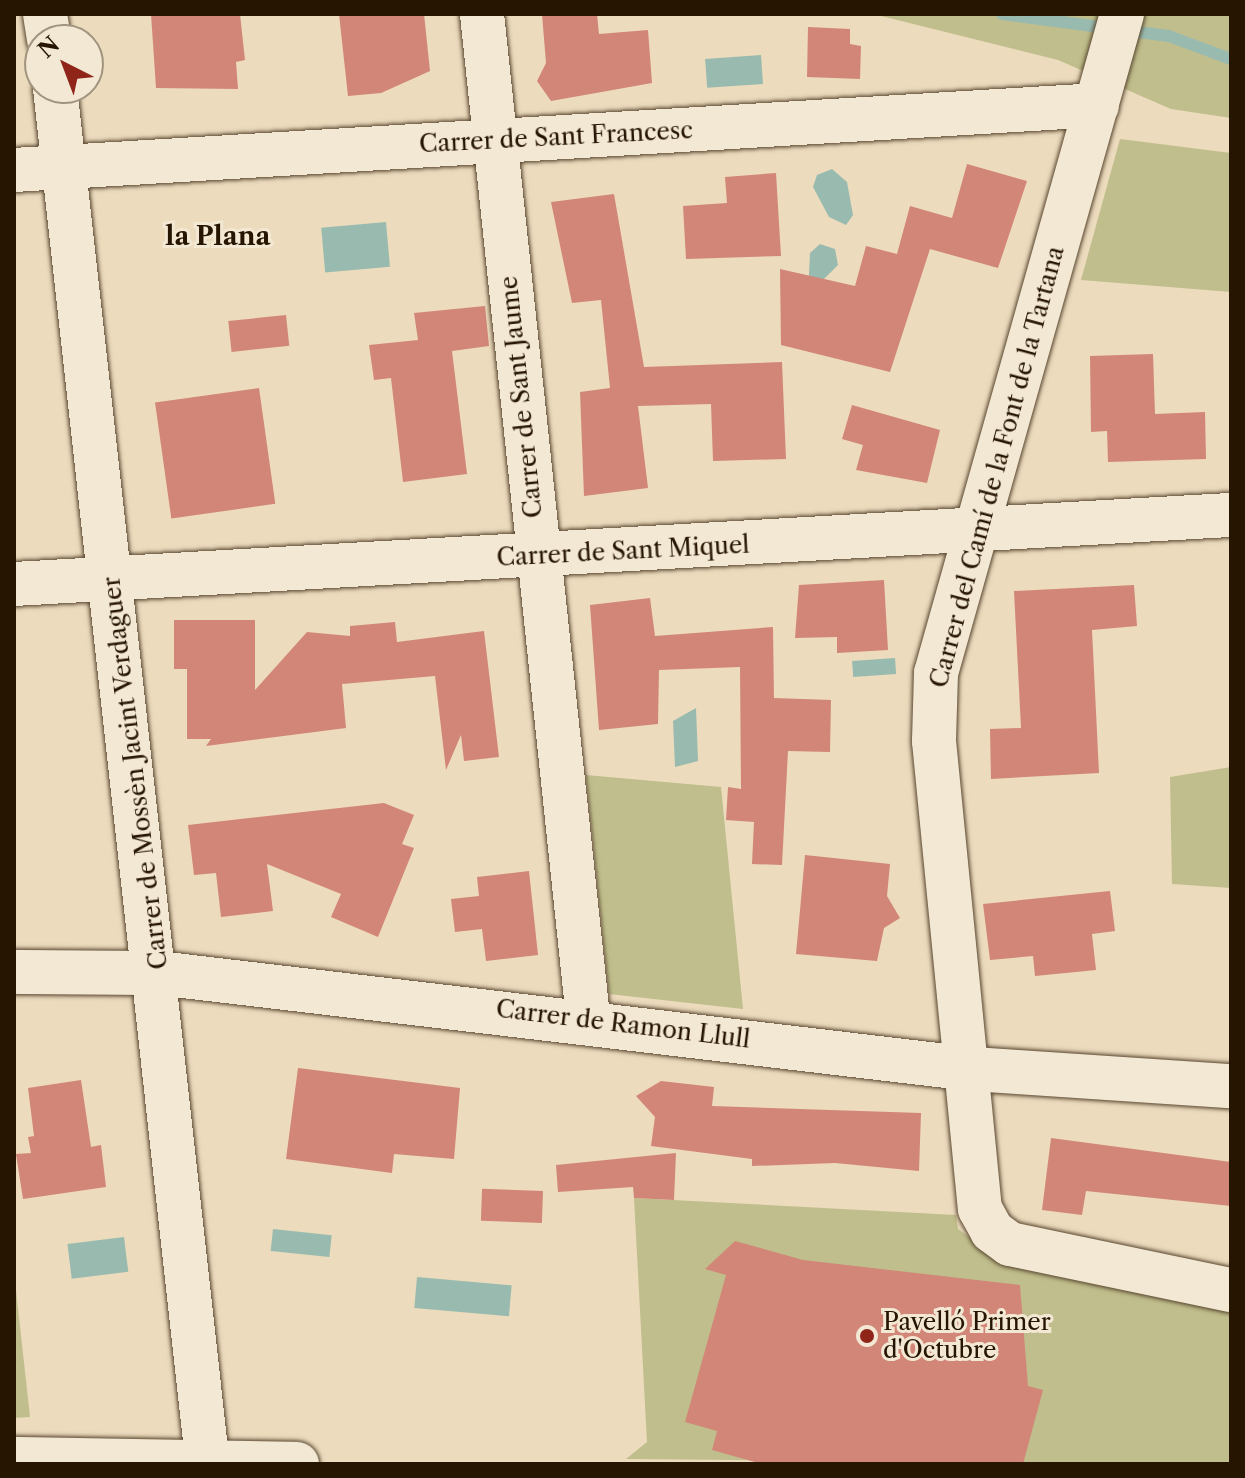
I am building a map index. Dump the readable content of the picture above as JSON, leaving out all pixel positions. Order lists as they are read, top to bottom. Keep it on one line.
{"streets":{"street":["Carrer de Sant Francesc","Carrer de Sant Jaume","Carrer del Camí de la Font de la Tartana","Carrer de Sant Miquel","Carrer de Mossèn Jacint Verdaguer","Carrer de Ramon Llull"]},"crossings":[["Carrer de Sant Francesc","Carrer de Sant Jaume"],["Carrer de Sant Francesc","Carrer del Camí de la Font de la Tartana"],["Carrer de Sant Francesc","Carrer de Mossèn Jacint Verdaguer"],["Carrer de Sant Jaume","Carrer de Sant Miquel"],["Carrer de Sant Jaume","Carrer de Ramon Llull"],["Carrer del Camí de la Font de la Tartana","Carrer de Sant Miquel"],["Carrer del Camí de la Font de la Tartana","Carrer de Ramon Llull"],["Carrer de Sant Miquel","Carrer de Mossèn Jacint Verdaguer"],["Carrer de Mossèn Jacint Verdaguer","Carrer de Ramon Llull"]],"districts":["la Plana"],"places":["Pavelló Primer d'Octubre"],"north":"top left"}
